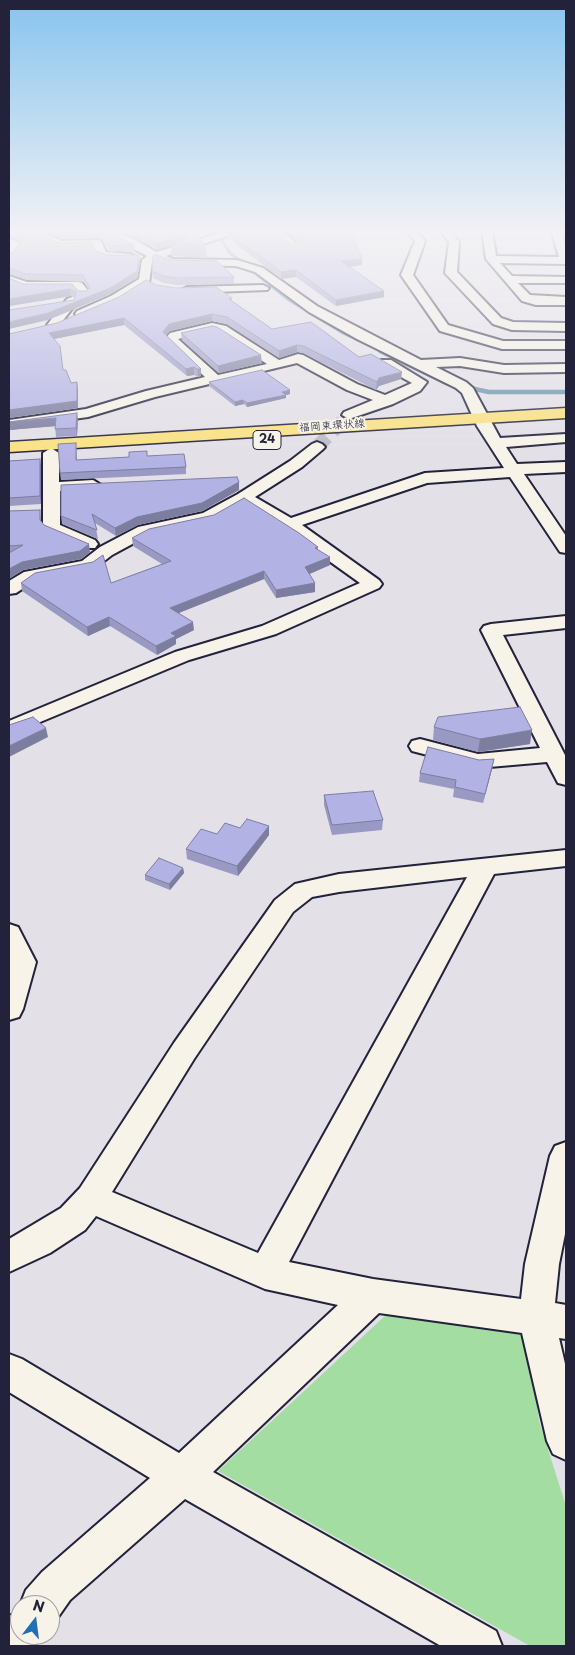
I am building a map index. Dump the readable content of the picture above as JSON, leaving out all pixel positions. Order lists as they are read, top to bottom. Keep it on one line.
{"streets":{"main road":["福岡東環状線","24"]},"north":"top"}
